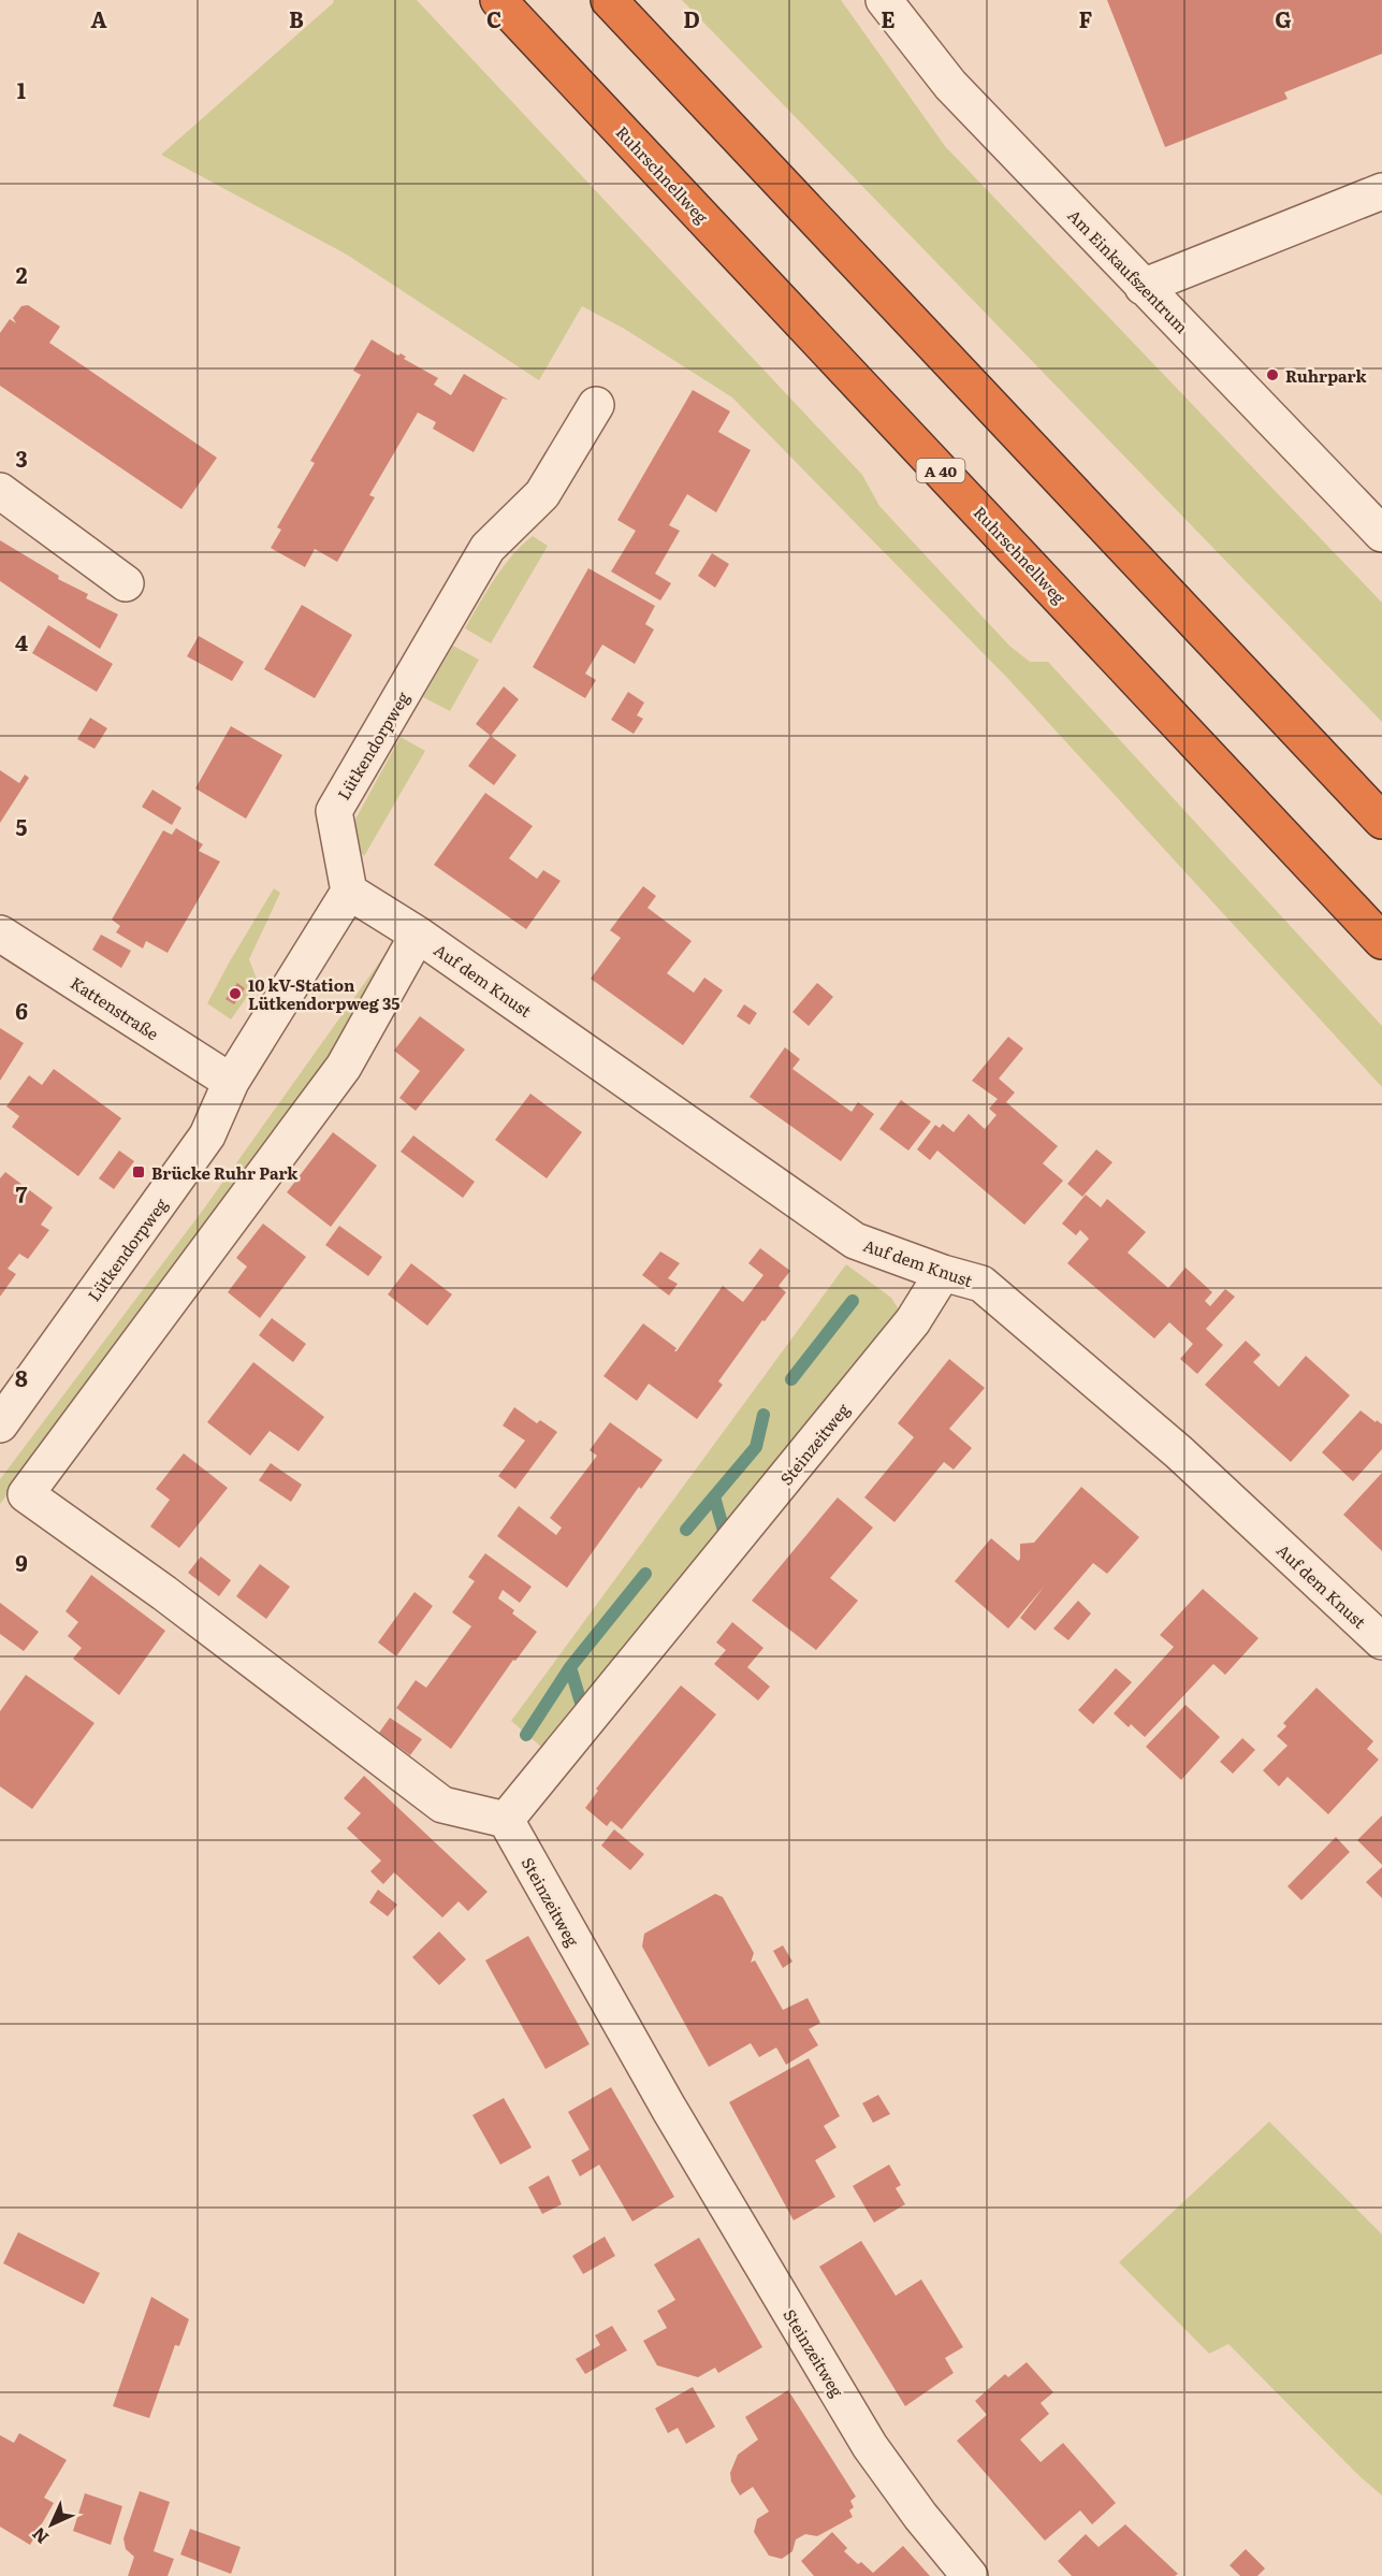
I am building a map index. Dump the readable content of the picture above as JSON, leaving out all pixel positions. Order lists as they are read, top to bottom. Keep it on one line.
{"streets":{"highway":["Ruhrschnellweg","A 40"],"street":["Am Einkaufszentrum","Lütkendorpweg","Auf dem Knust","Kattenstraße","Steinzeitweg"]},"crossings":[["Lütkendorpweg","Auf dem Knust"],["Lütkendorpweg","Kattenstraße"],["Auf dem Knust","Steinzeitweg"]],"places":{"other":["Ruhrpark","10 kV-Station Lütkendorpweg 35"],"transit":["Brücke Ruhr Park"]},"north":"bottom left","grid":{"columns":["A","B","C","D","E","F","G"],"rows":["1","2","3","4","5","6","7","8","9"]}}
